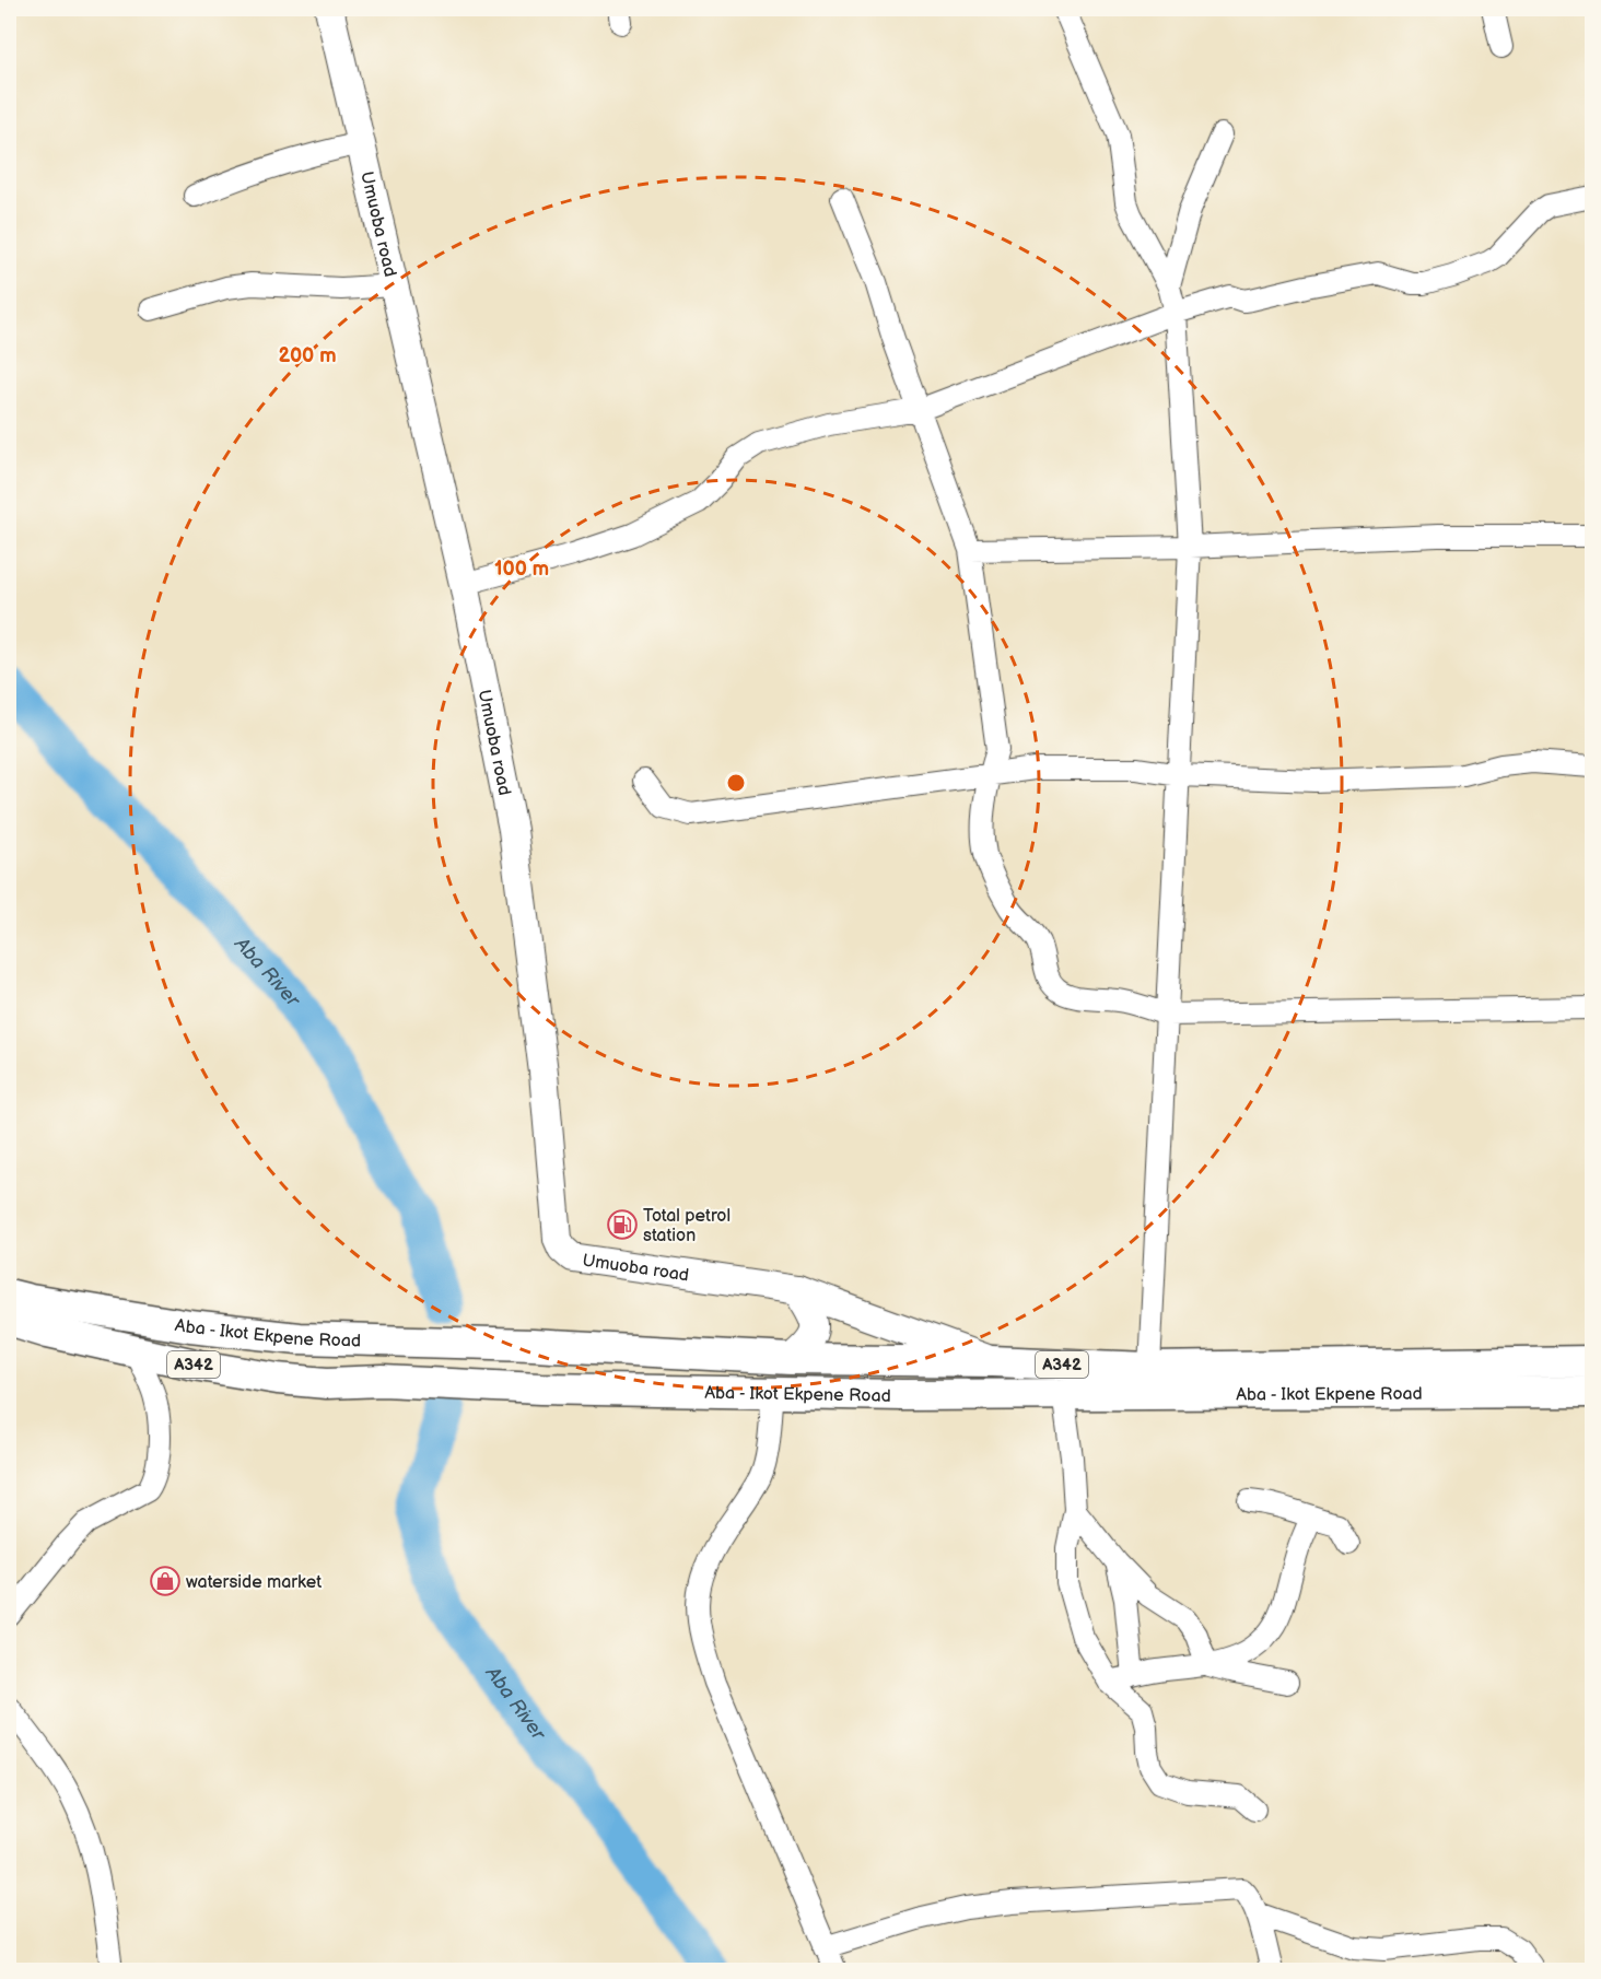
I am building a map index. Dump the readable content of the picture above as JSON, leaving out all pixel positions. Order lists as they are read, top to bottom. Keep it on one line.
{"streets":{"highway":["Aba - Ikot Ekpene Road","A342"],"main road":["Umuoba road"]},"crossings":[["Umuoba road","Aba - Ikot Ekpene Road"]],"water":["Aba River"],"places":{"fuel station":["Total petrol station"],"shop":["waterside market"]},"rings":["200 m","100 m"]}
